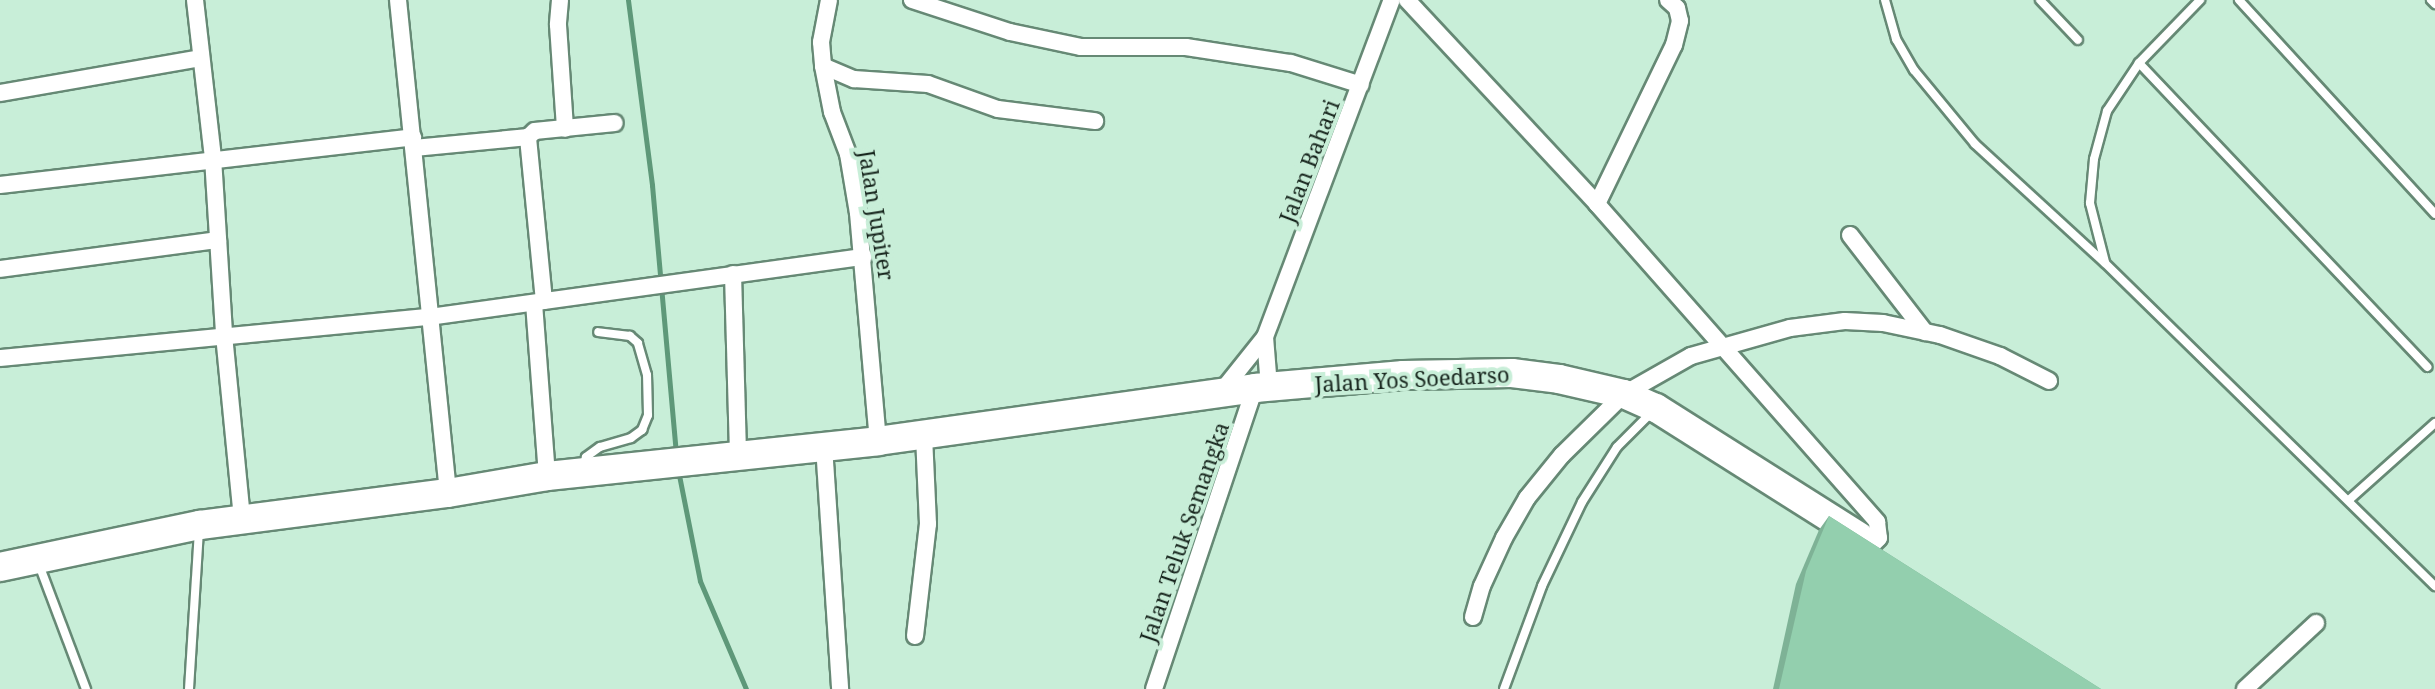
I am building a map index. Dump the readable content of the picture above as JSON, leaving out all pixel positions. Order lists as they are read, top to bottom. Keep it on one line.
{"streets":{"highway":["Jalan Yos Soedarso"],"street":["Jalan Bahari","Jalan Jupiter","Jalan Teluk Semangka"]},"crossings":[["Jalan Bahari","Jalan Yos Soedarso"],["Jalan Bahari","Jalan Teluk Semangka"],["Jalan Jupiter","Jalan Yos Soedarso"],["Jalan Yos Soedarso","Jalan Teluk Semangka"]]}
